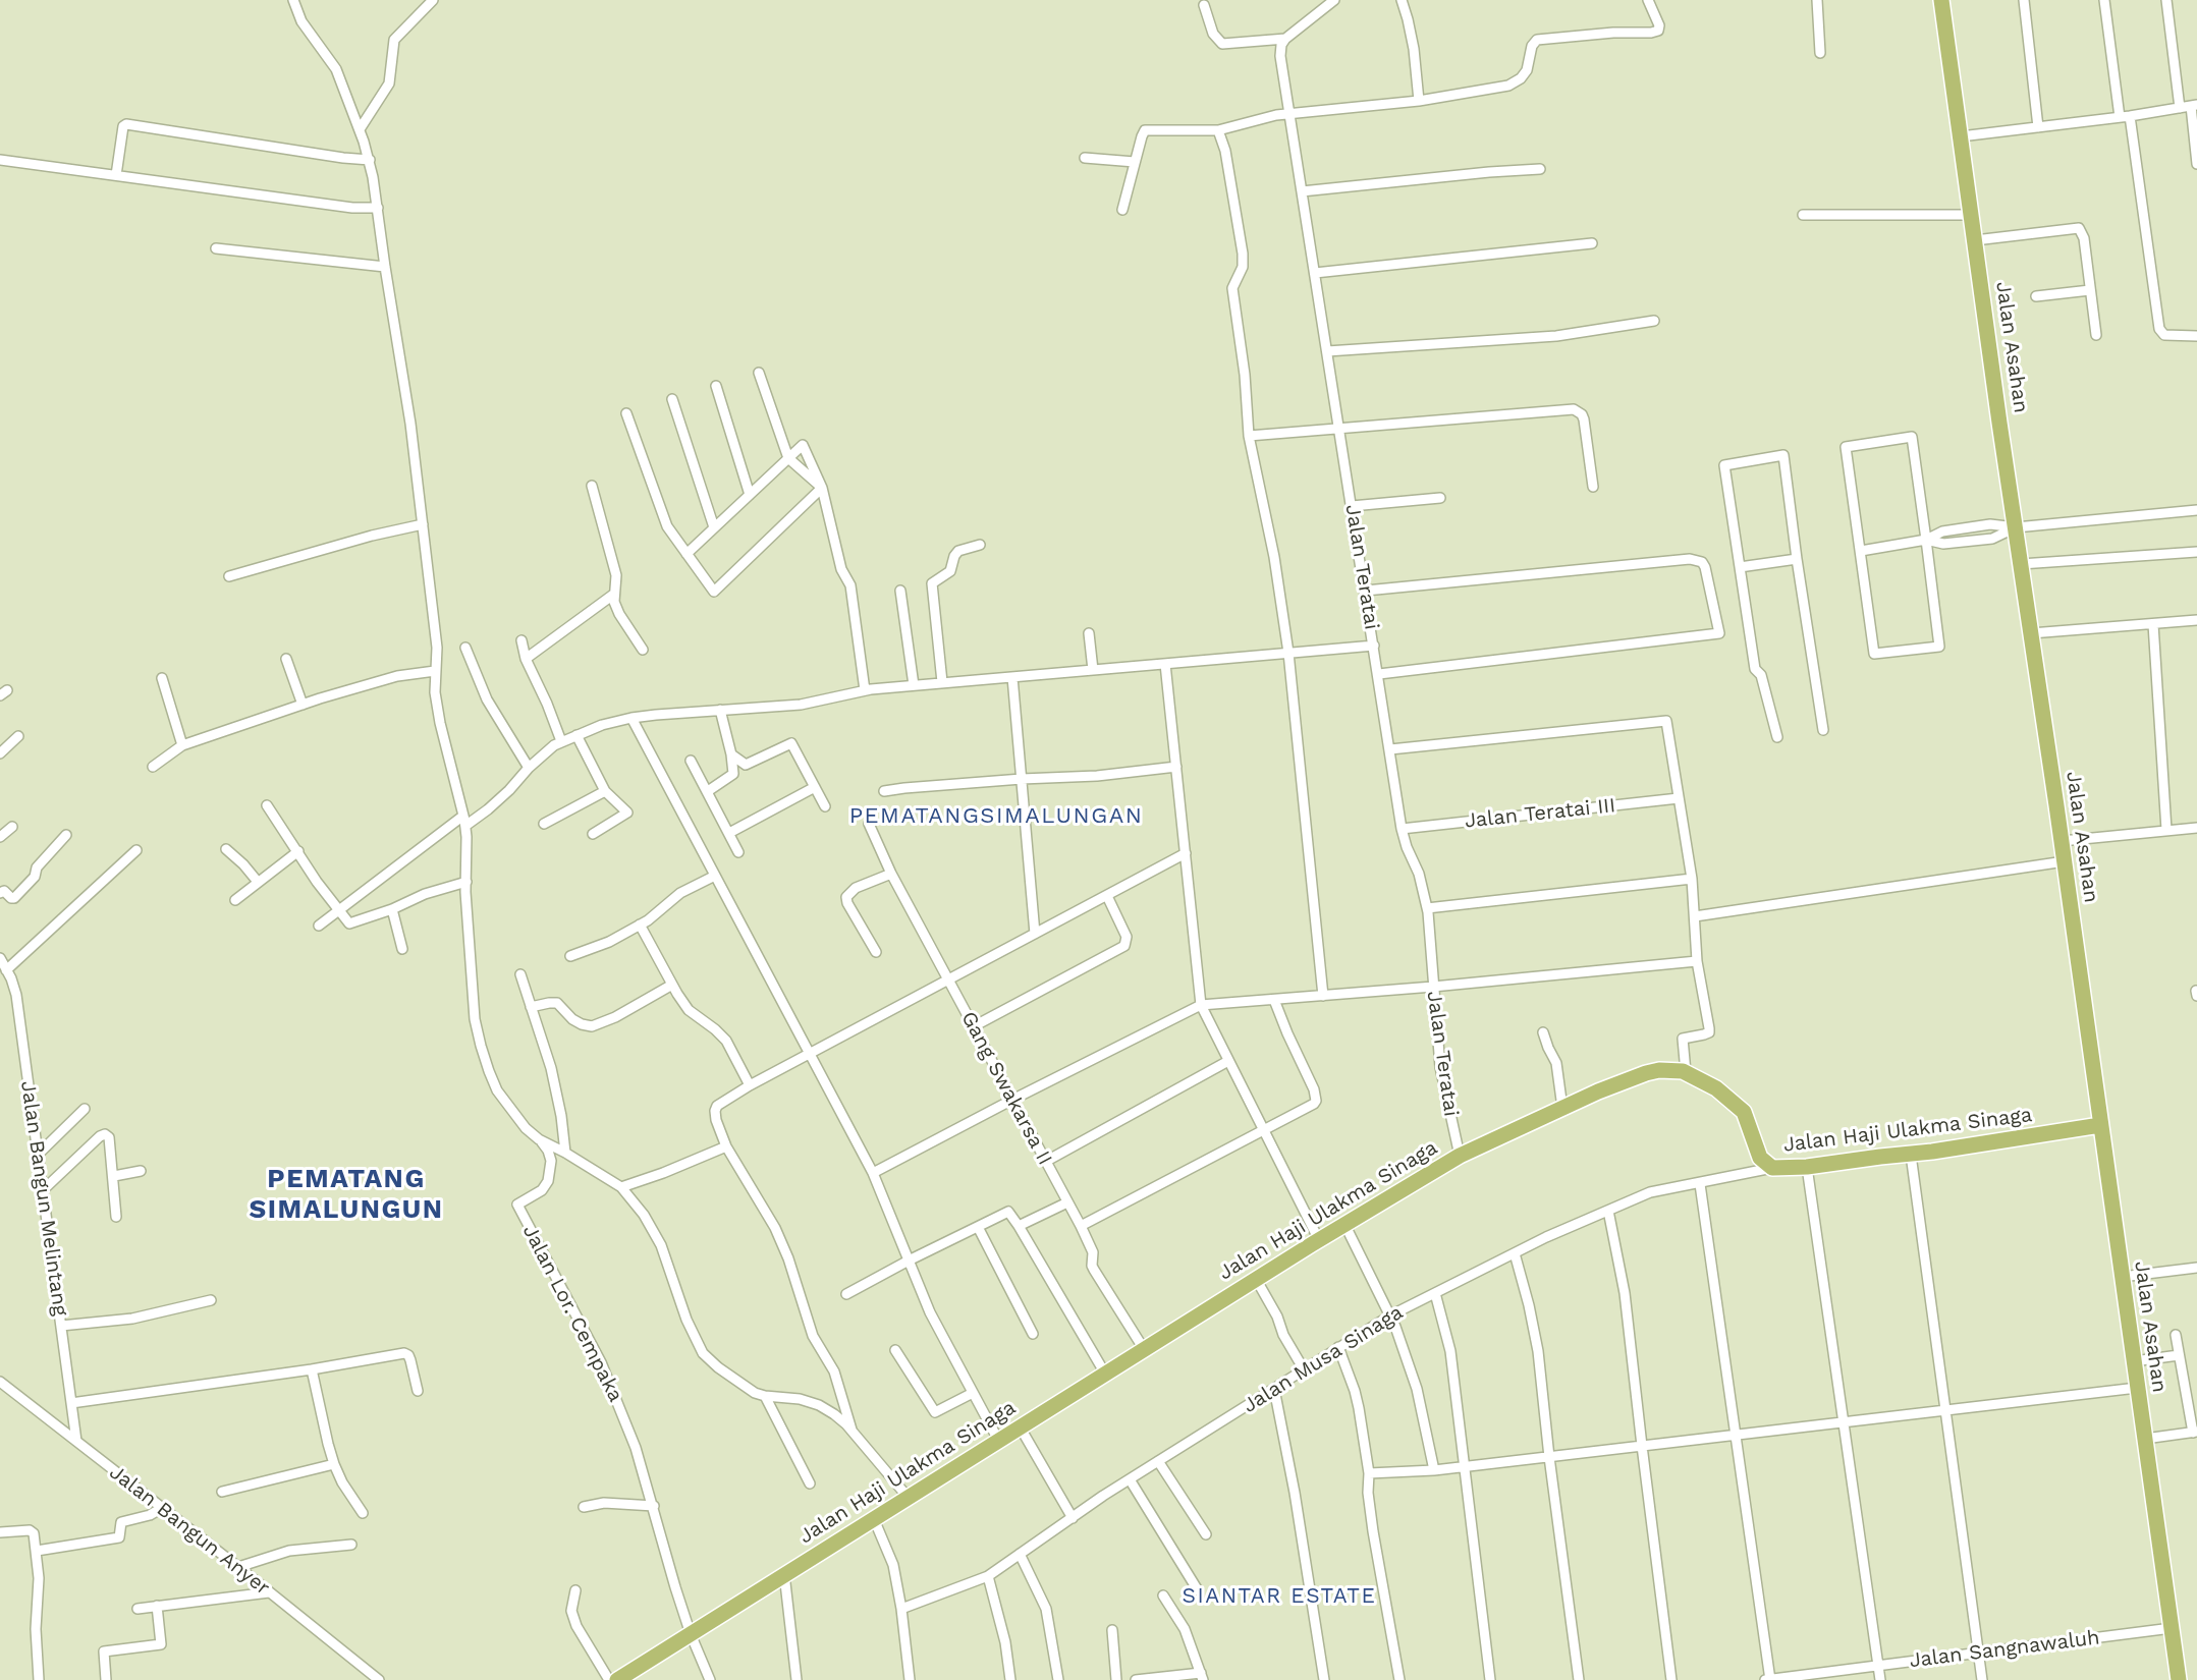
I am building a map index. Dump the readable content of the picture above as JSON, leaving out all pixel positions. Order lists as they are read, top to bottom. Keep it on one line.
{"streets":{"main road":["Jalan Asahan","Jalan Haji Ulakma Sinaga"],"street":["Jalan Teratai","Jalan Teratai III","Gang Swakarsa II","Jalan Bangun Melintang","Jalan Lor. Cempaka","Jalan Musa Sinaga","Jalan Bangun Anyer","Jalan Sangnawaluh"]},"crossings":[["Jalan Asahan","Jalan Haji Ulakma Sinaga"],["Jalan Asahan","Jalan Sangnawaluh"],["Jalan Teratai","Jalan Teratai III"],["Jalan Teratai","Jalan Haji Ulakma Sinaga"],["Gang Swakarsa II","Jalan Haji Ulakma Sinaga"],["Jalan Haji Ulakma Sinaga","Jalan Lor. Cempaka"],["Jalan Haji Ulakma Sinaga","Jalan Musa Sinaga"],["Jalan Bangun Melintang","Jalan Bangun Anyer"]],"districts":["PEMATANGSIMALUNGAN","PEMATANG SIMALUNGUN","SIANTAR ESTATE"]}
